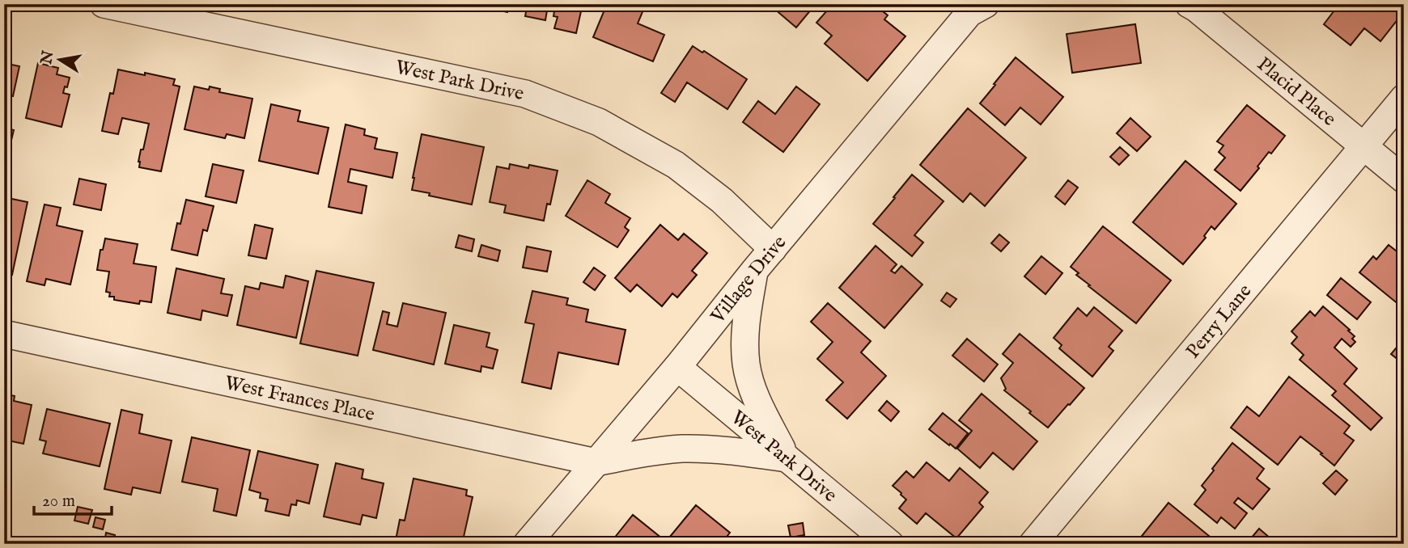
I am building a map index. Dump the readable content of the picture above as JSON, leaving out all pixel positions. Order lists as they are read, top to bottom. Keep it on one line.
{"streets":{"street":["West Park Drive","Placid Place","Village Drive","Perry Lane","West Frances Place"]},"crossings":[["West Park Drive","Village Drive"],["Placid Place","Perry Lane"],["Village Drive","West Frances Place"]],"scale_bar":"20 m","north":"left"}
